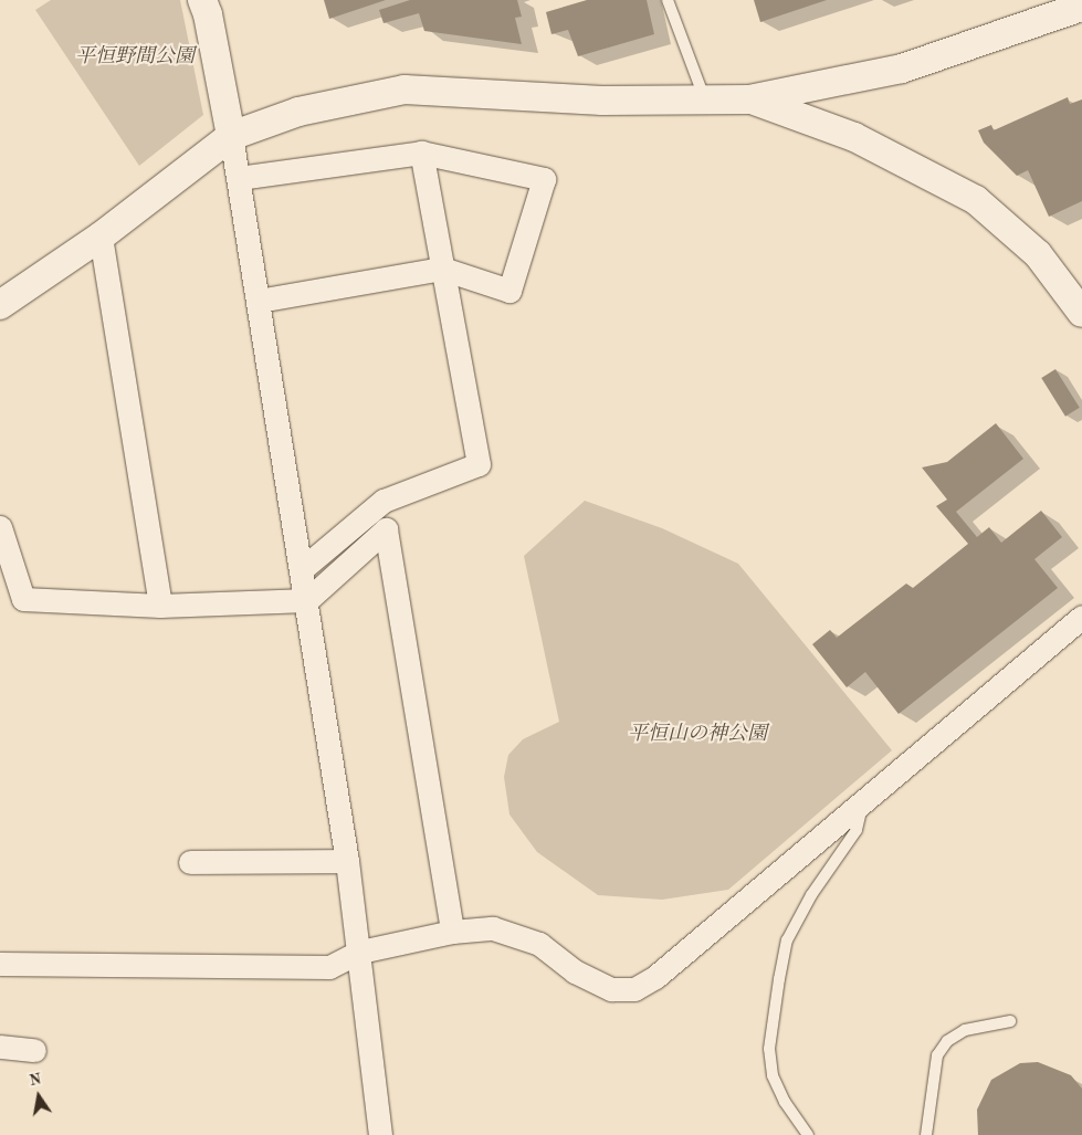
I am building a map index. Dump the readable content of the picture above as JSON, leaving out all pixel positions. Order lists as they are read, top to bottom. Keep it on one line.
{"parks":["平恒野間公園","平恒山の神公園"],"north":"top"}
